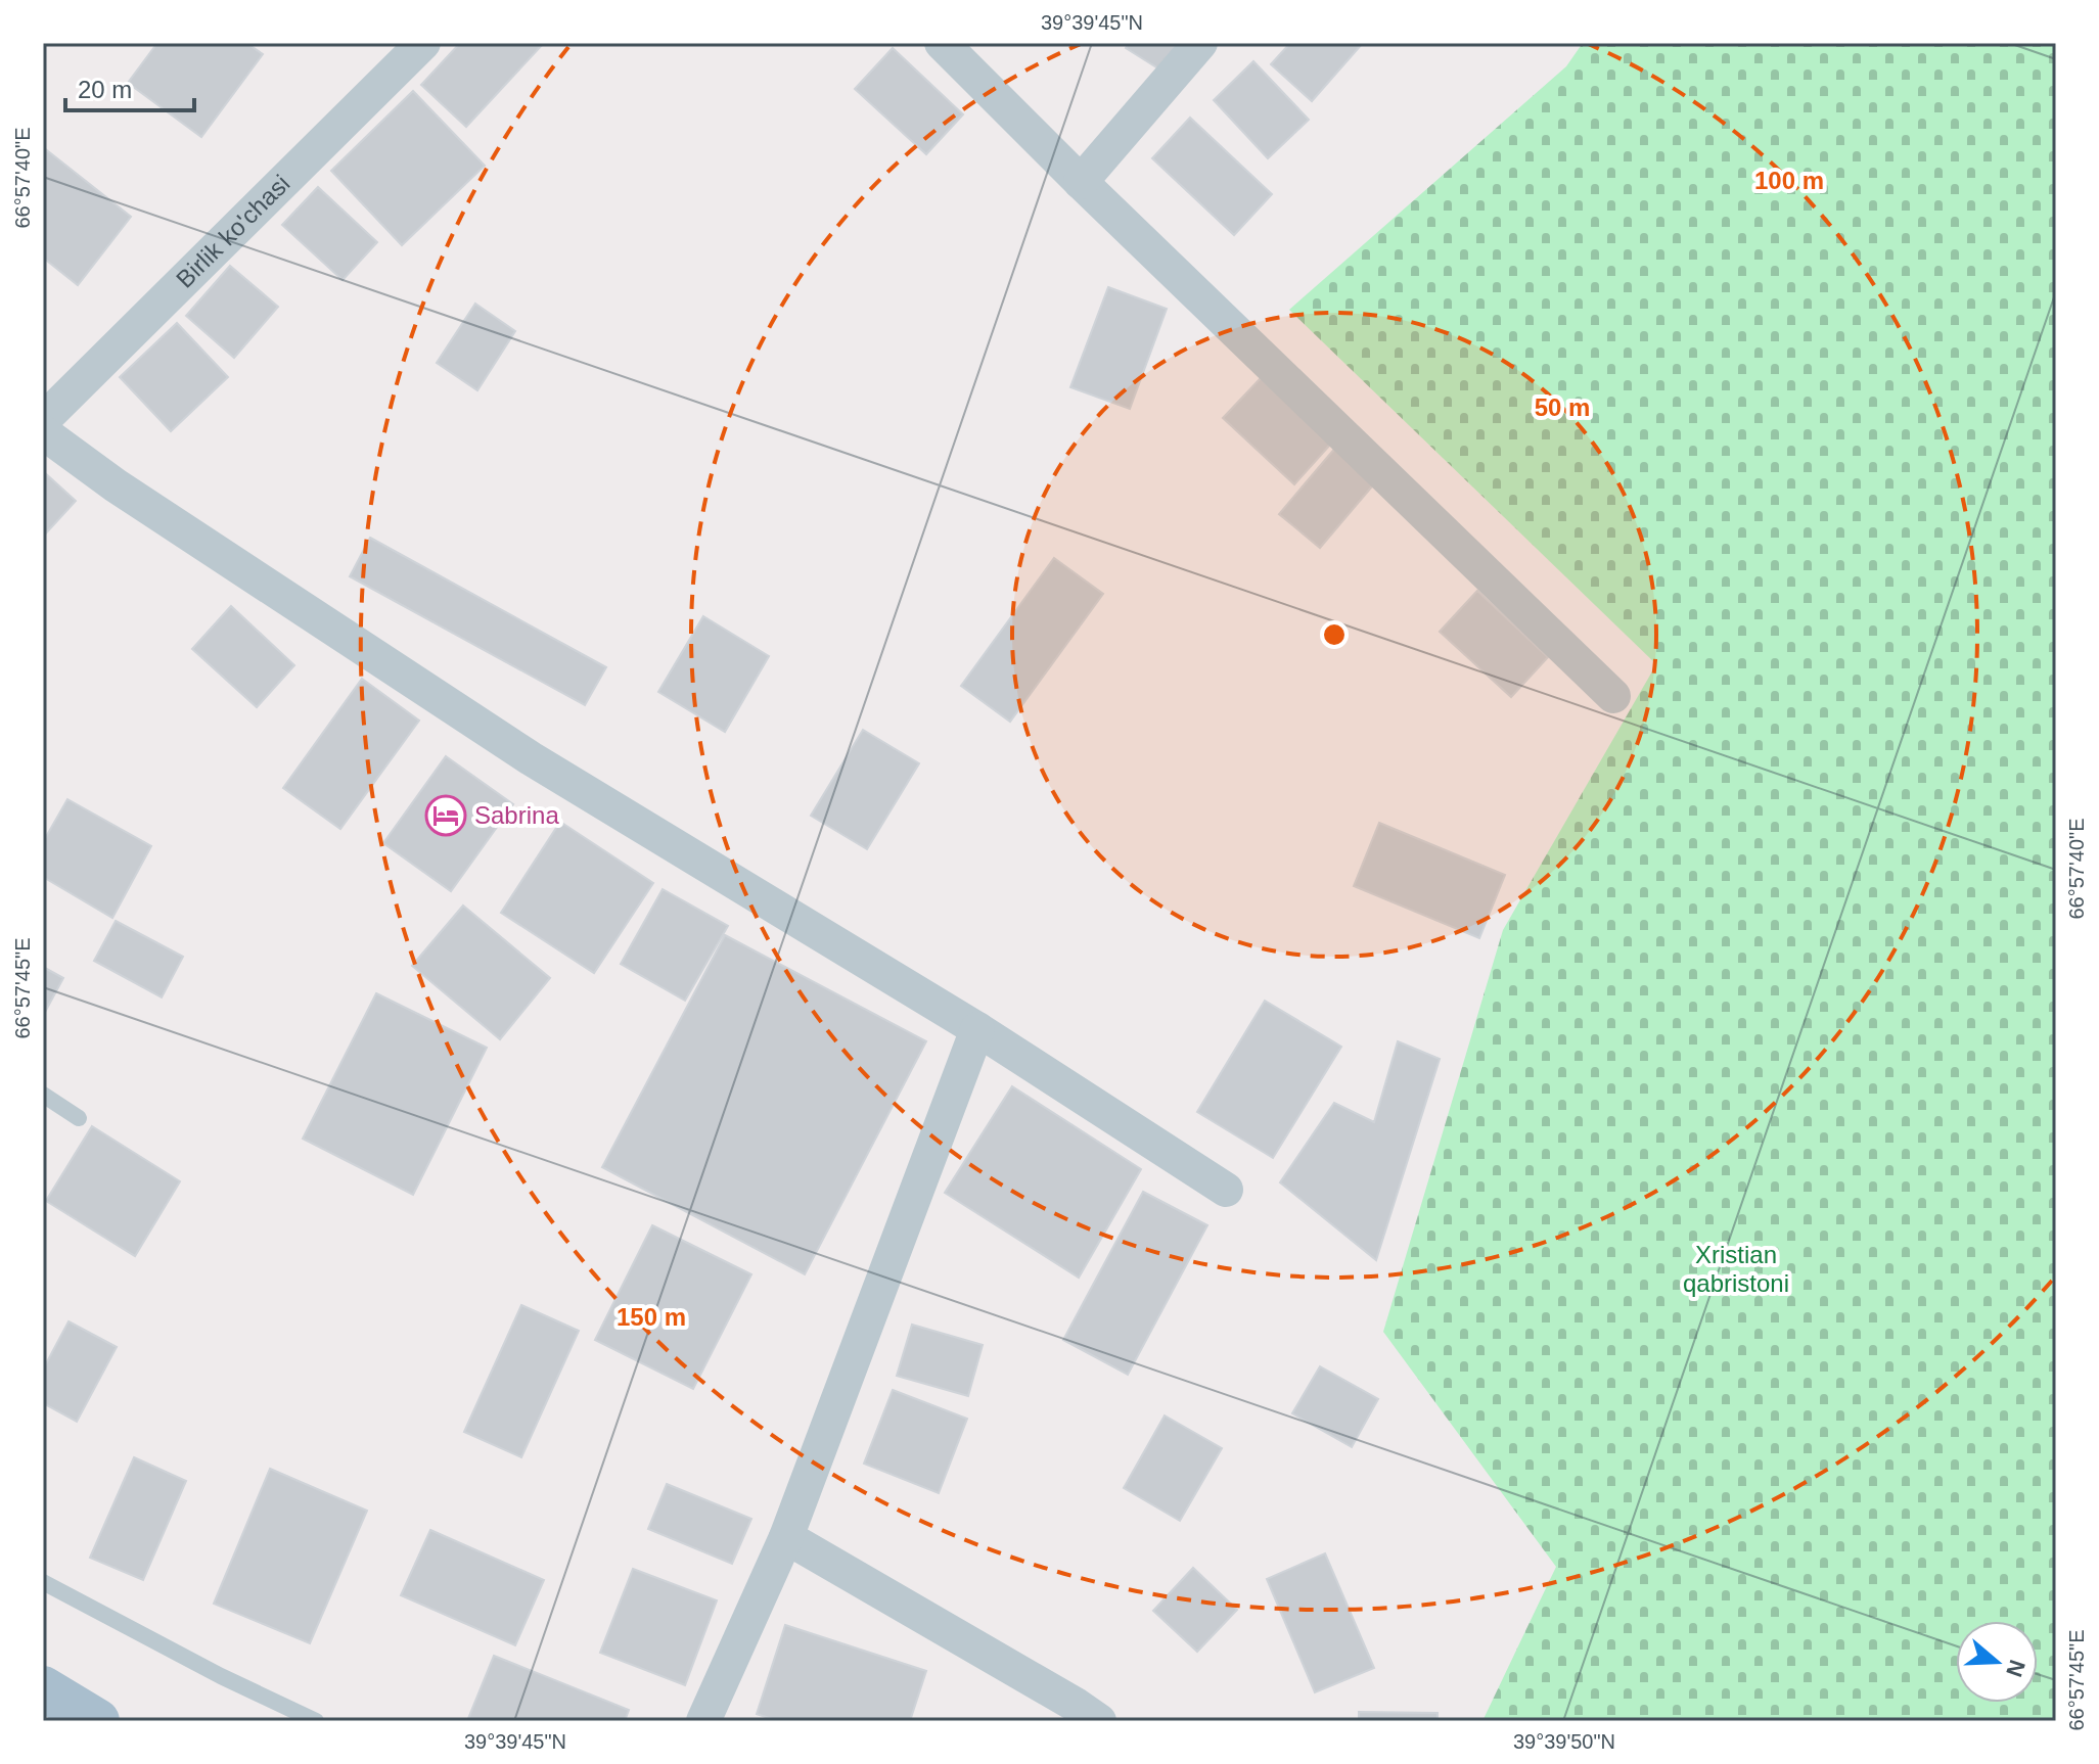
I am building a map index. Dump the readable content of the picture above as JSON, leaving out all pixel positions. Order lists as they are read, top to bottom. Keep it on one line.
{"streets":{"street":["Birlik ko'chasi"]},"parks":["Xristian qabristoni"],"places":{"hotel":["Sabrina"]},"scale_bar":"20 m","north":"right","coordinates":["39°39'45\"N","66°57'40\"E","66°57'45\"E","39°39'50\"N"],"rings":["100 m","50 m","150 m"]}
